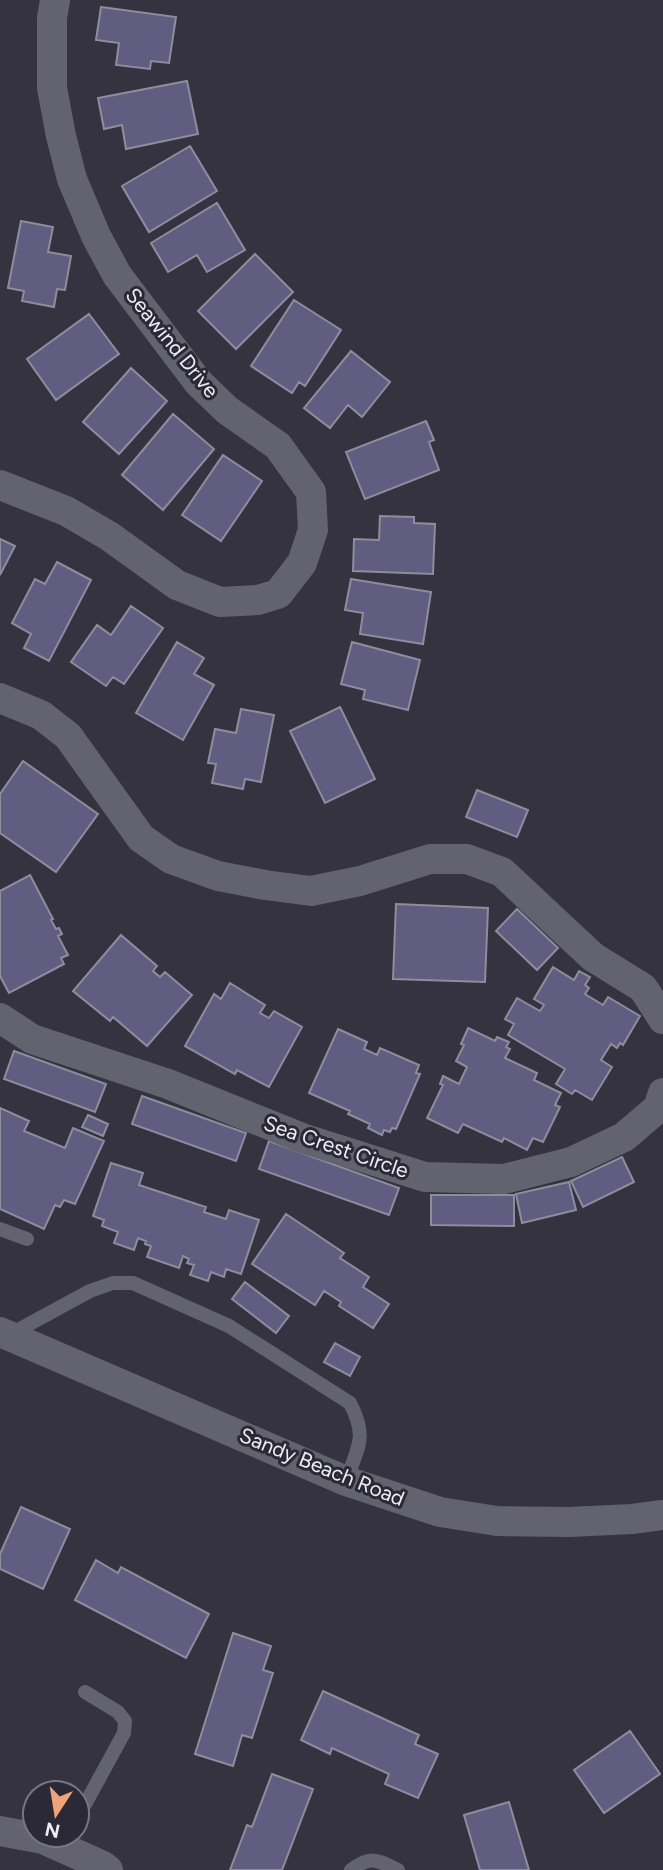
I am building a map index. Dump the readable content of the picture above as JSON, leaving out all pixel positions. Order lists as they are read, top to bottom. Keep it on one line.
{"streets":{"street":["Seawind Drive","Sea Crest Circle","Sandy Beach Road"]},"north":"bottom"}
